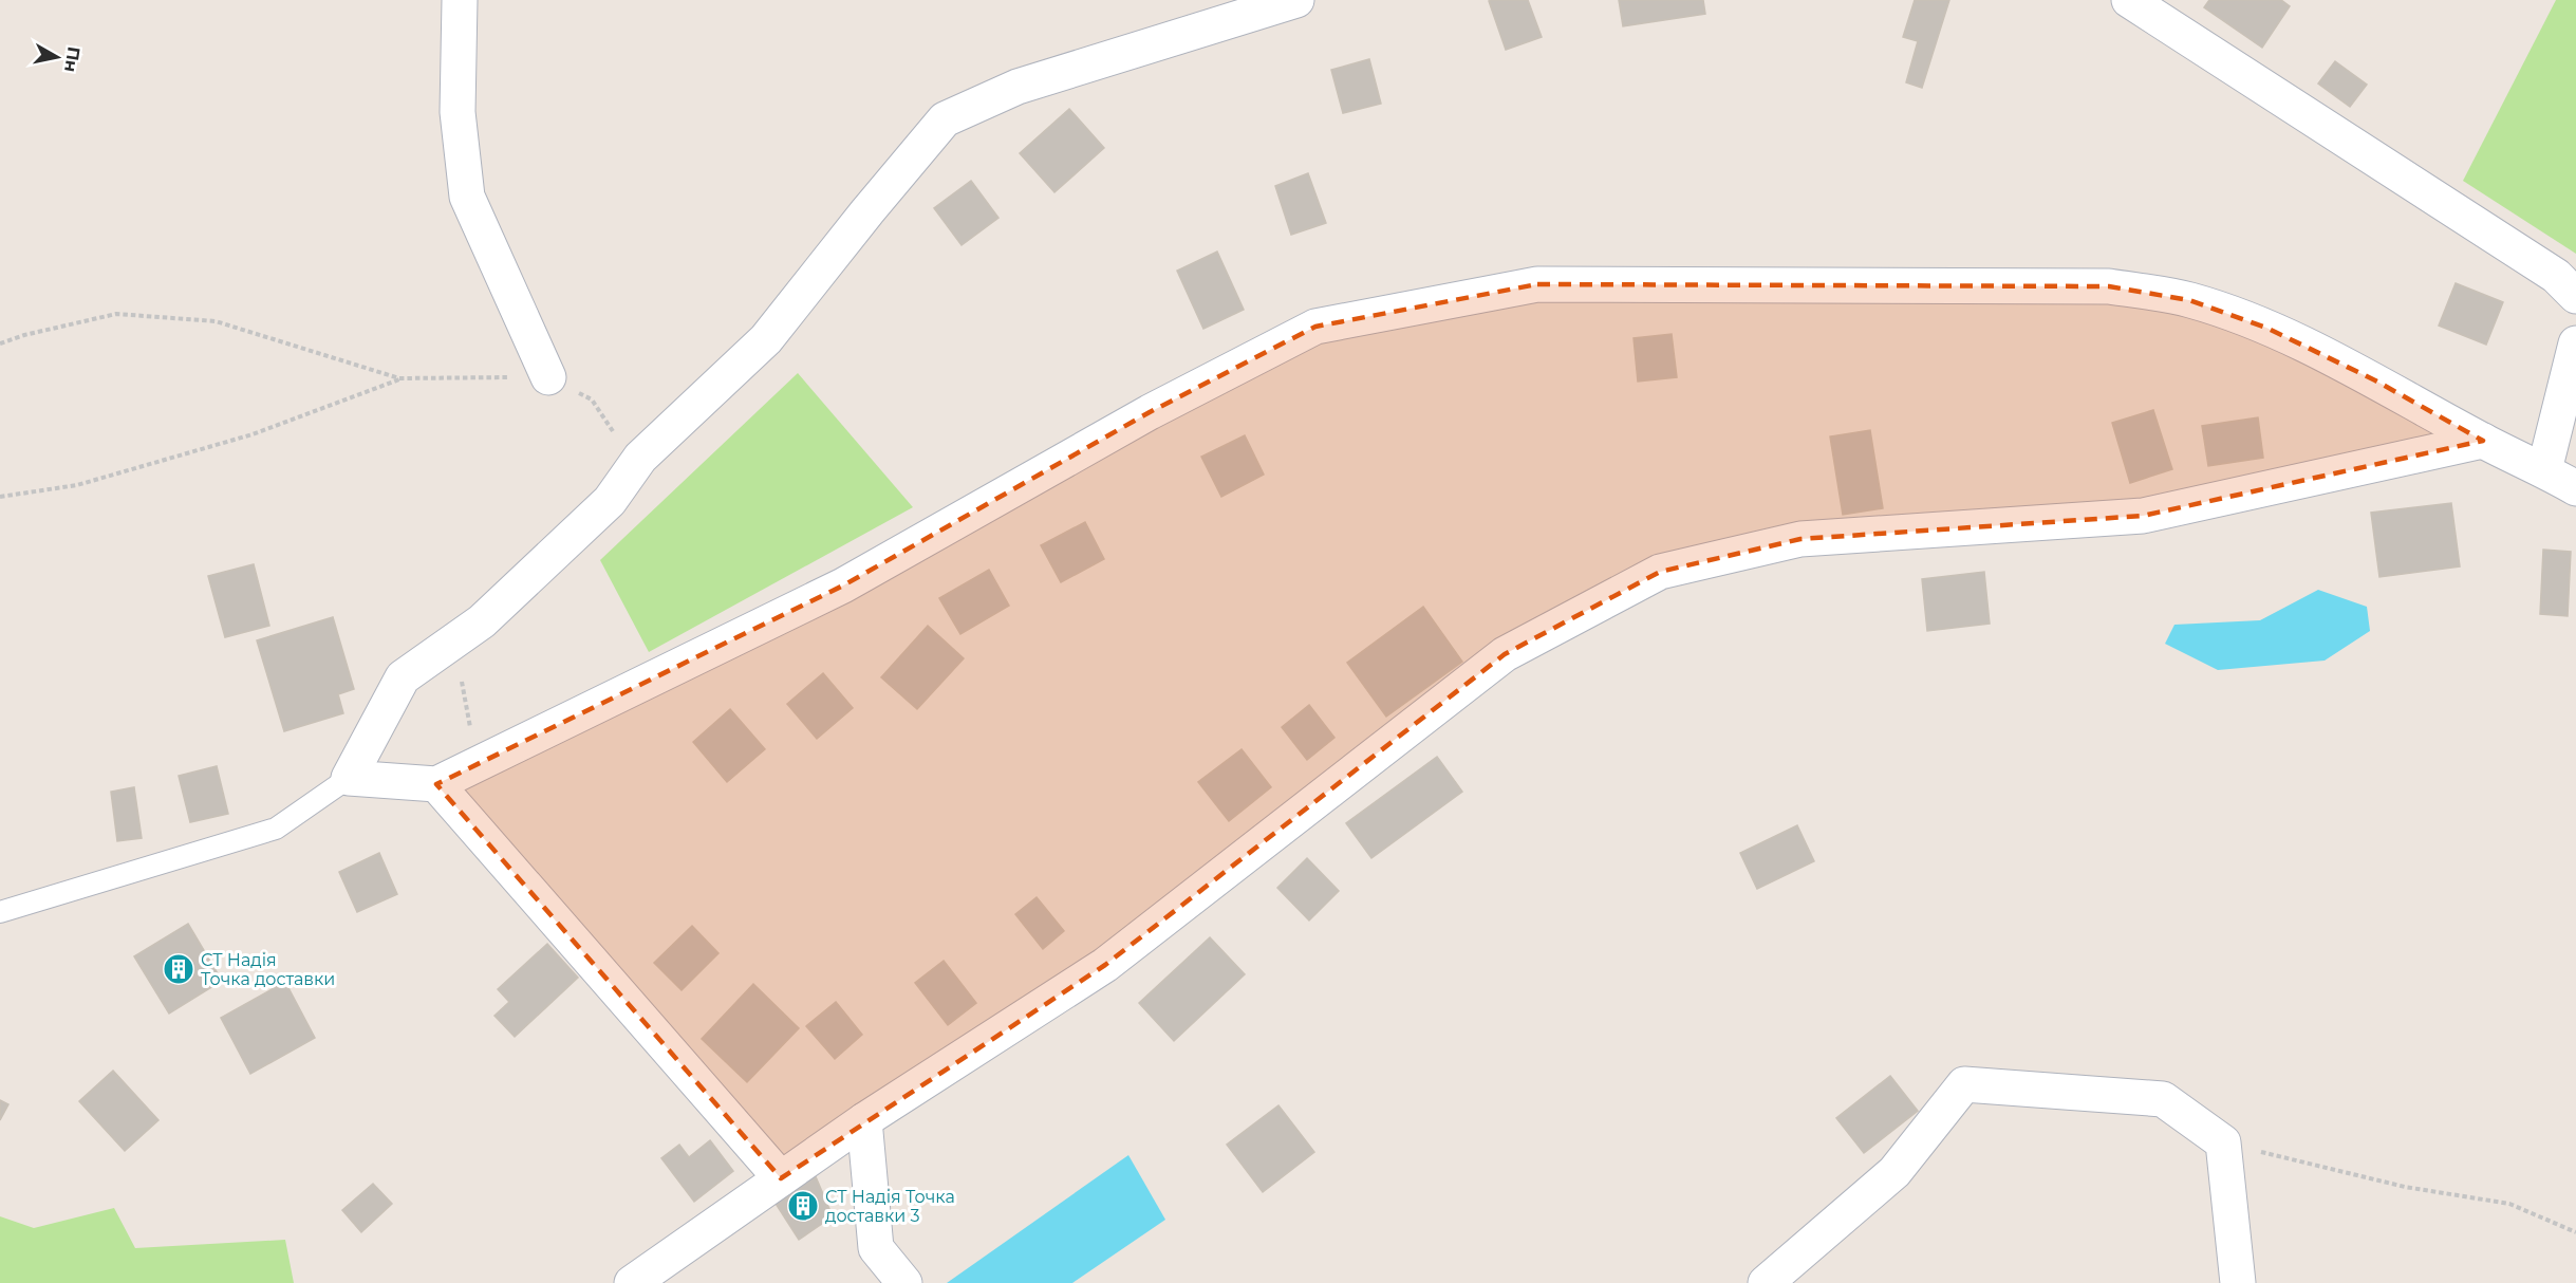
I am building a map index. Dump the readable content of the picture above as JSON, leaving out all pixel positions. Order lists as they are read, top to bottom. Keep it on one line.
{"places":{"building":["СТ Надія Точка доставки","СТ Надія Точка доставки 3"]},"north":"right"}
